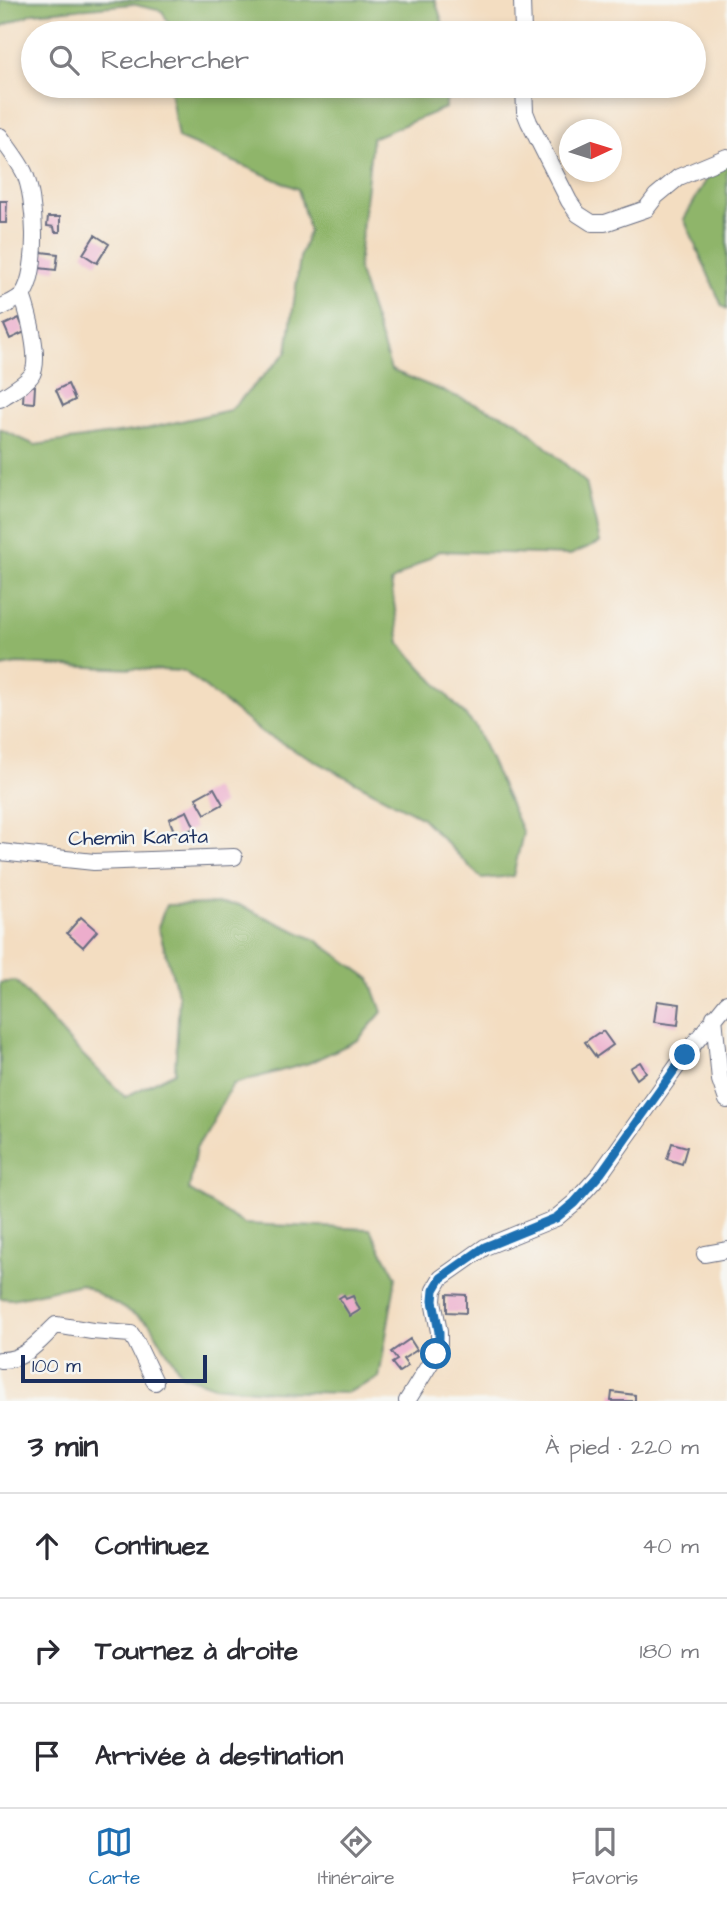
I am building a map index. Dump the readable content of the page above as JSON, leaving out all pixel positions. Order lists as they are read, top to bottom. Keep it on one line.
{"streets":{"street":["Chemin Karata"]},"scale_bar":"100 m","north":"right","page":{"search":"Rechercher","scale":"100 m","heading":["3 min","À pied · 220 m"],"list":[["Continuez","40 m"],["Tournez à droite","180 m"],"Arrivée à destination"],"nav":["Carte","Itinéraire","Favoris"]}}
